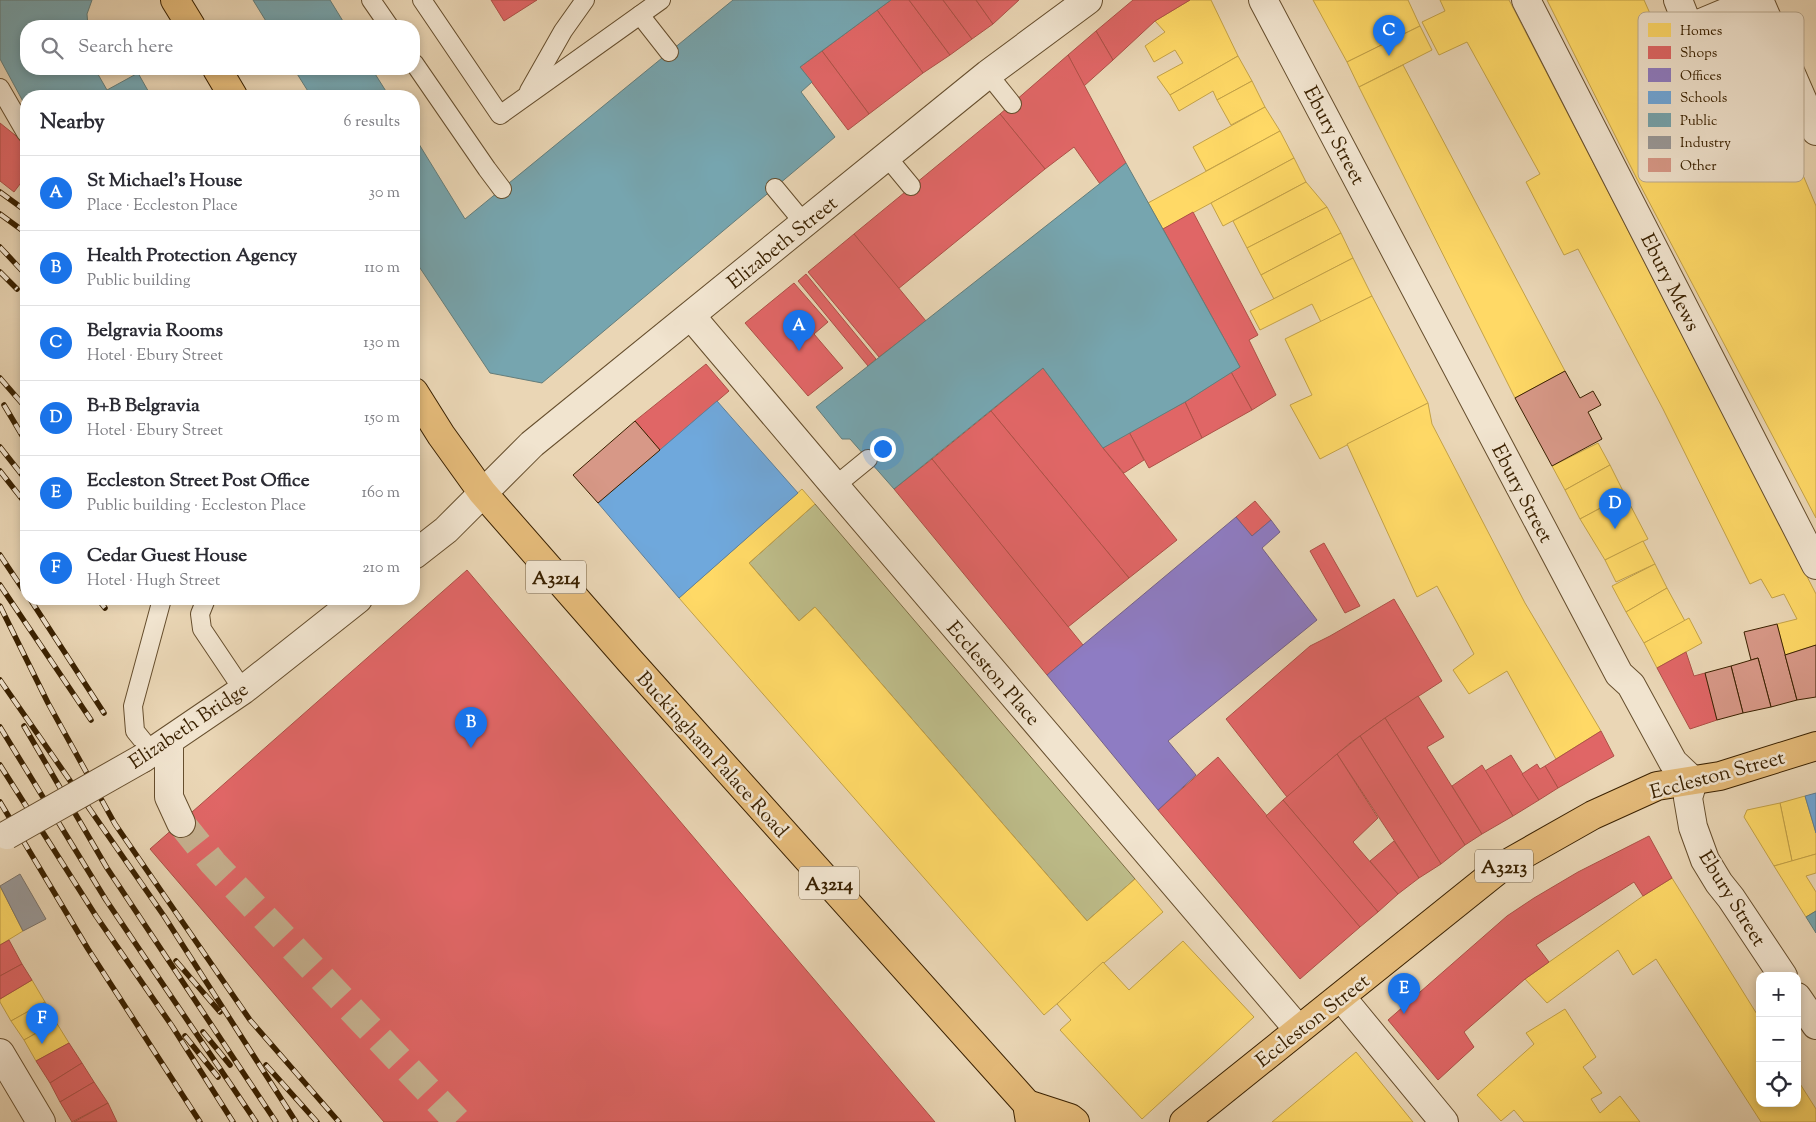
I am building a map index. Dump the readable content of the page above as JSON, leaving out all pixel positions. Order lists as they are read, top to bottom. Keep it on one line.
{"streets":{"main road":["A3214","Buckingham Palace Road","Eccleston Street","A3213"],"street":["Ebury Street","Elizabeth Street","Ebury Mews","Eccleston Place","Elizabeth Bridge"]},"crossings":[["Ebury Street","Eccleston Street"],["Elizabeth Street","Eccleston Place"],["Elizabeth Street","Buckingham Palace Road"],["Eccleston Place","Eccleston Street"]],"legend":["Homes","Shops","Offices","Schools","Public","Industry","Other"],"page":{"pins":["C","A","D","B","E","F"],"search":"Search here","heading":["Nearby","6 results"],"list":[{"mark":"A","name":"St Michael's House","note":"Place · Eccleston Place","value":"30 m"},{"mark":"B","name":"Health Protection Agency","note":"Public building","value":"110 m"},{"mark":"C","name":"Belgravia Rooms","note":"Hotel · Ebury Street","value":"130 m"},{"mark":"D","name":"B+B Belgravia","note":"Hotel · Ebury Street","value":"150 m"},{"mark":"E","name":"Eccleston Street Post Office","note":"Public building · Eccleston Place","value":"160 m"},{"mark":"F","name":"Cedar Guest House","note":"Hotel · Hugh Street","value":"210 m"}],"map_buttons":["+","−"]}}
